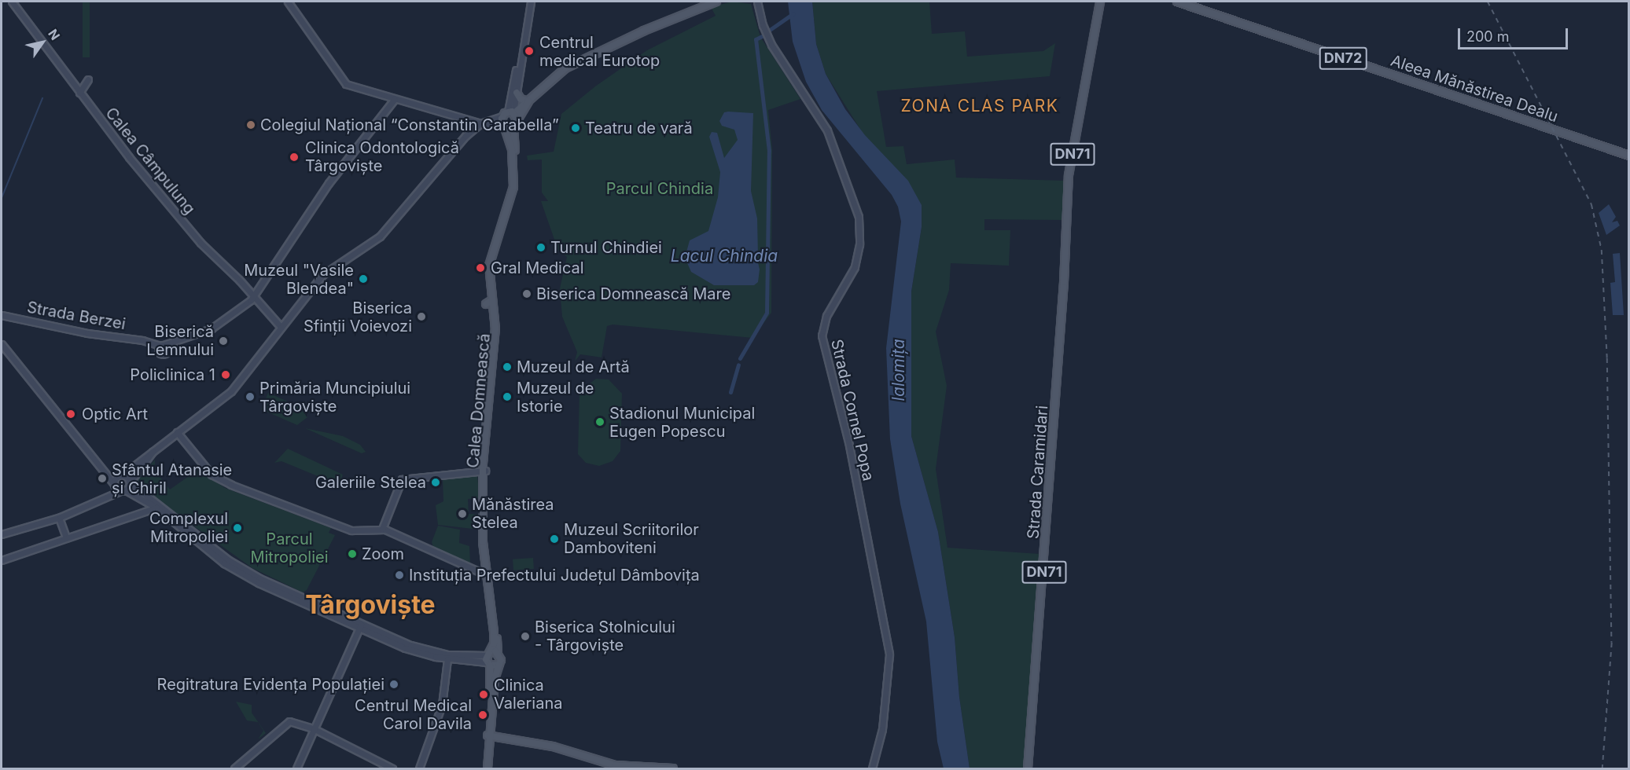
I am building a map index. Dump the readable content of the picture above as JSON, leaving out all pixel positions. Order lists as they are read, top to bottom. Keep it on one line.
{"streets":{"main road":["DN72","Aleea Mănăstirea Dealu","DN71","Calea Câmpulung","Strada Berzei","Calea Domnească","Strada Cornel Popa","Strada Caramidari"]},"crossings":[["Calea Câmpulung","Strada Berzei"]],"districts":["ZONA CLAS PARK","Târgoviște"],"water":["Lacul Chindia","Ialomița"],"parks":["Parcul Chindia","Parcul Mitropoliei"],"places":["Centrul medical Eurotop","Colegiul Național “Constantin Carabella”","Teatru de vară","Clinica Odontologică Târgoviște","Turnul Chindiei","Gral Medical","Muzeul \"Vasile Blendea\"","Biserica Domnească Mare","Biserica Sfinții Voievozi","Biserică Lemnului","Muzeul de Artă","Policlinica 1","Primăria Muncipiului Târgoviște","Muzeul de Istorie","Optic Art","Stadionul Municipal Eugen Popescu","Sfântul Atanasie și Chiril","Galeriile Stelea","Mănăstirea Stelea","Complexul Mitropoliei","Muzeul Scriitorilor Damboviteni","Zoom","Instituția Prefectului Județul Dâmbovița","Biserica Stolnicului - Târgoviște","Regitratura Evidența Populației","Clinica Valeriana","Centrul Medical Carol Davila"],"scale_bar":"200 m","north":"top right"}
